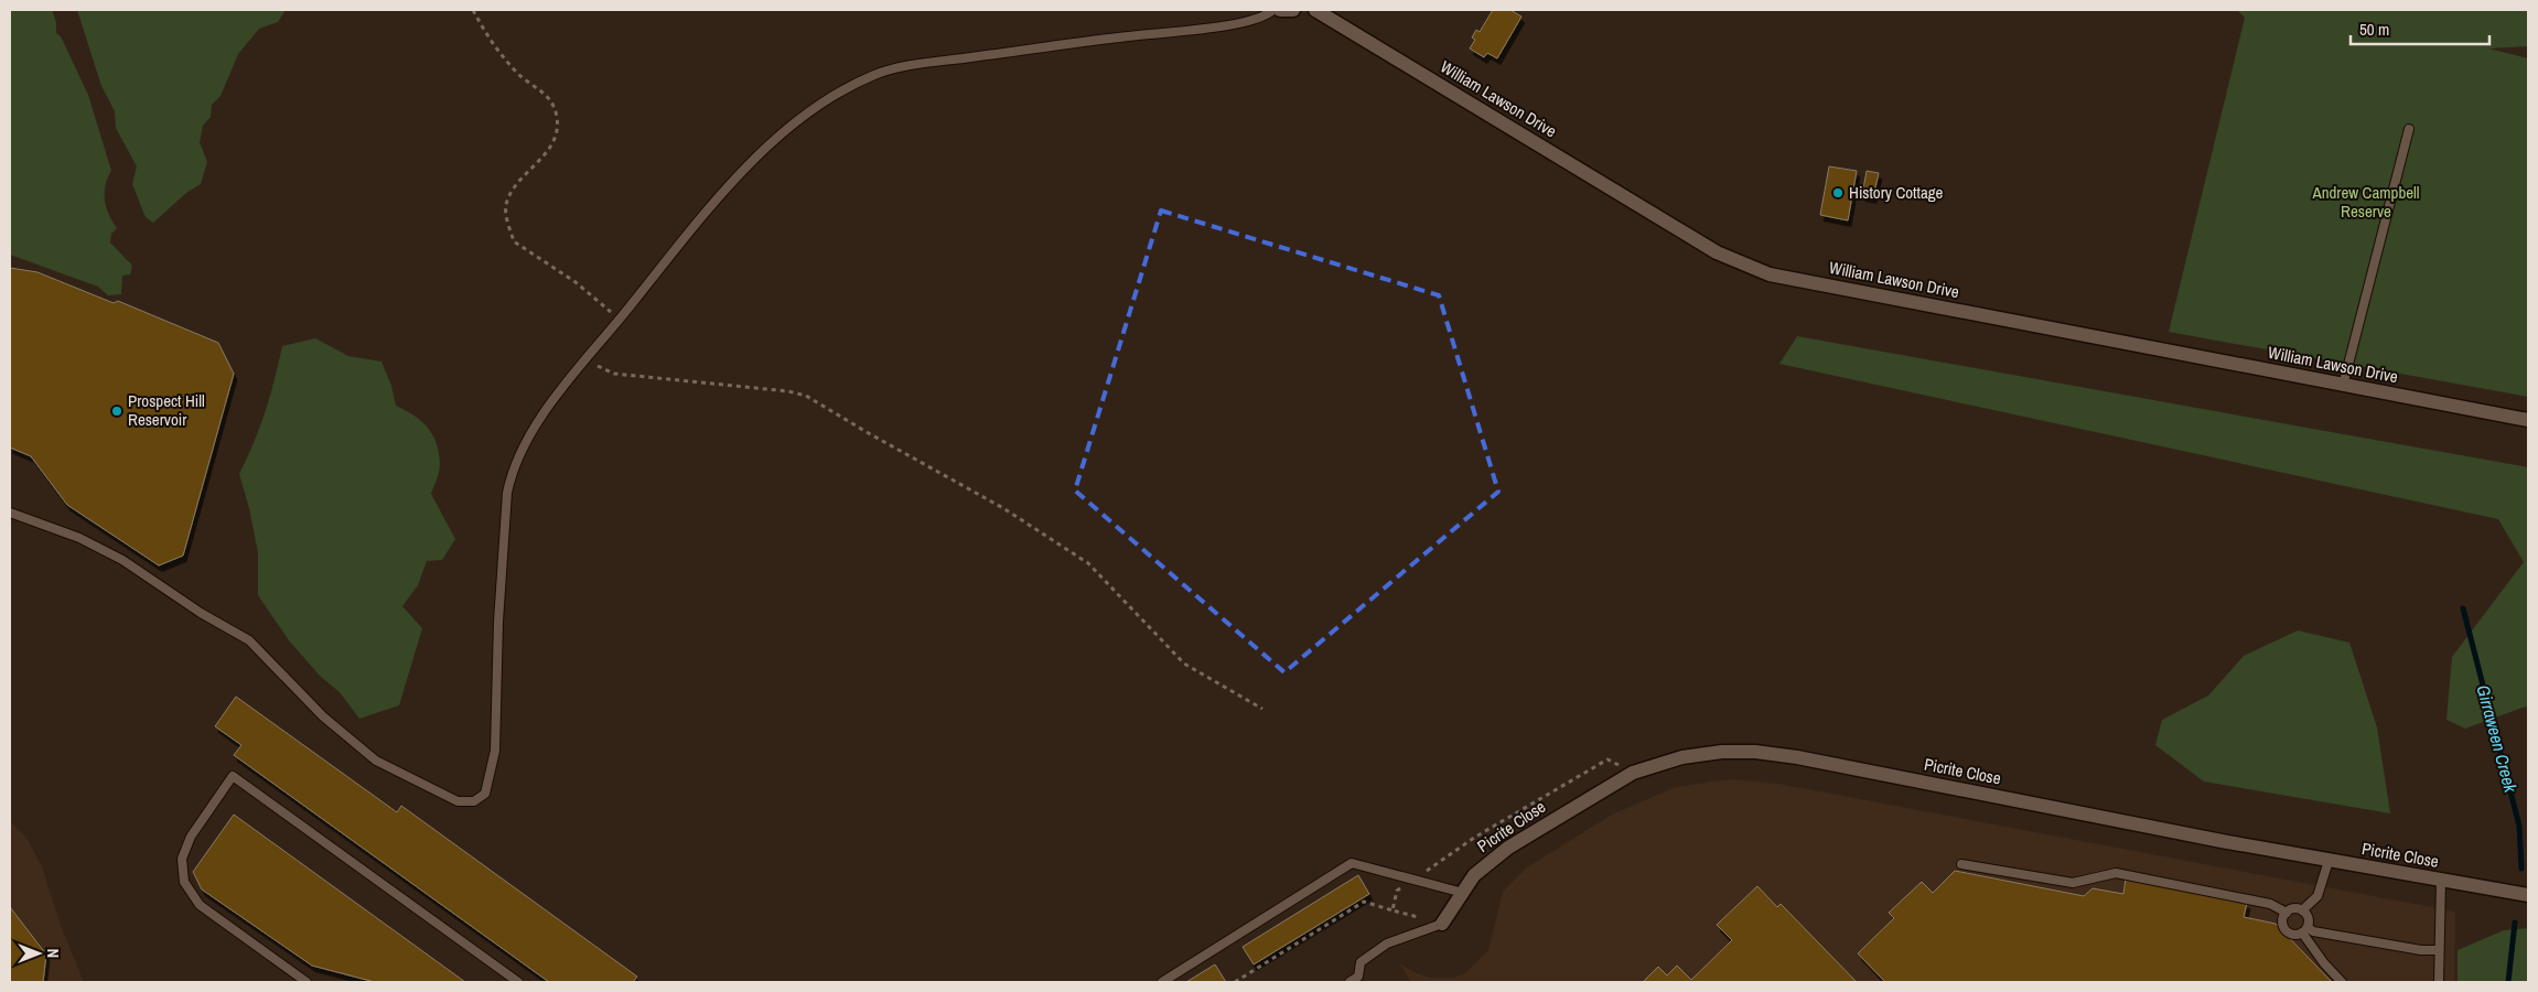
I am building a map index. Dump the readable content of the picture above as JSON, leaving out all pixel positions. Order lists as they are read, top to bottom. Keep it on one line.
{"streets":{"street":["William Lawson Drive","Picrite Close"]},"water":["Girraween Creek"],"parks":["Andrew Campbell Reserve"],"places":["History Cottage","Prospect Hill Reservoir"],"scale_bar":"50 m","north":"right"}
